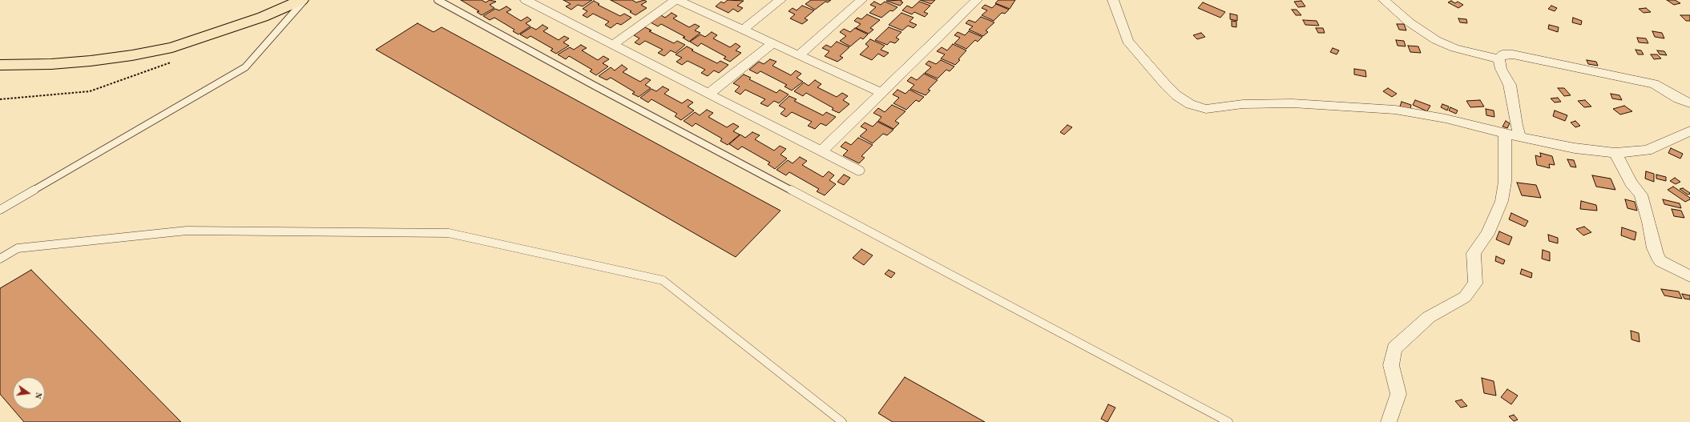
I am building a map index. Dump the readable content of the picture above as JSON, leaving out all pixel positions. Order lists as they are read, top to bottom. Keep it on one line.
{"north":"right"}
